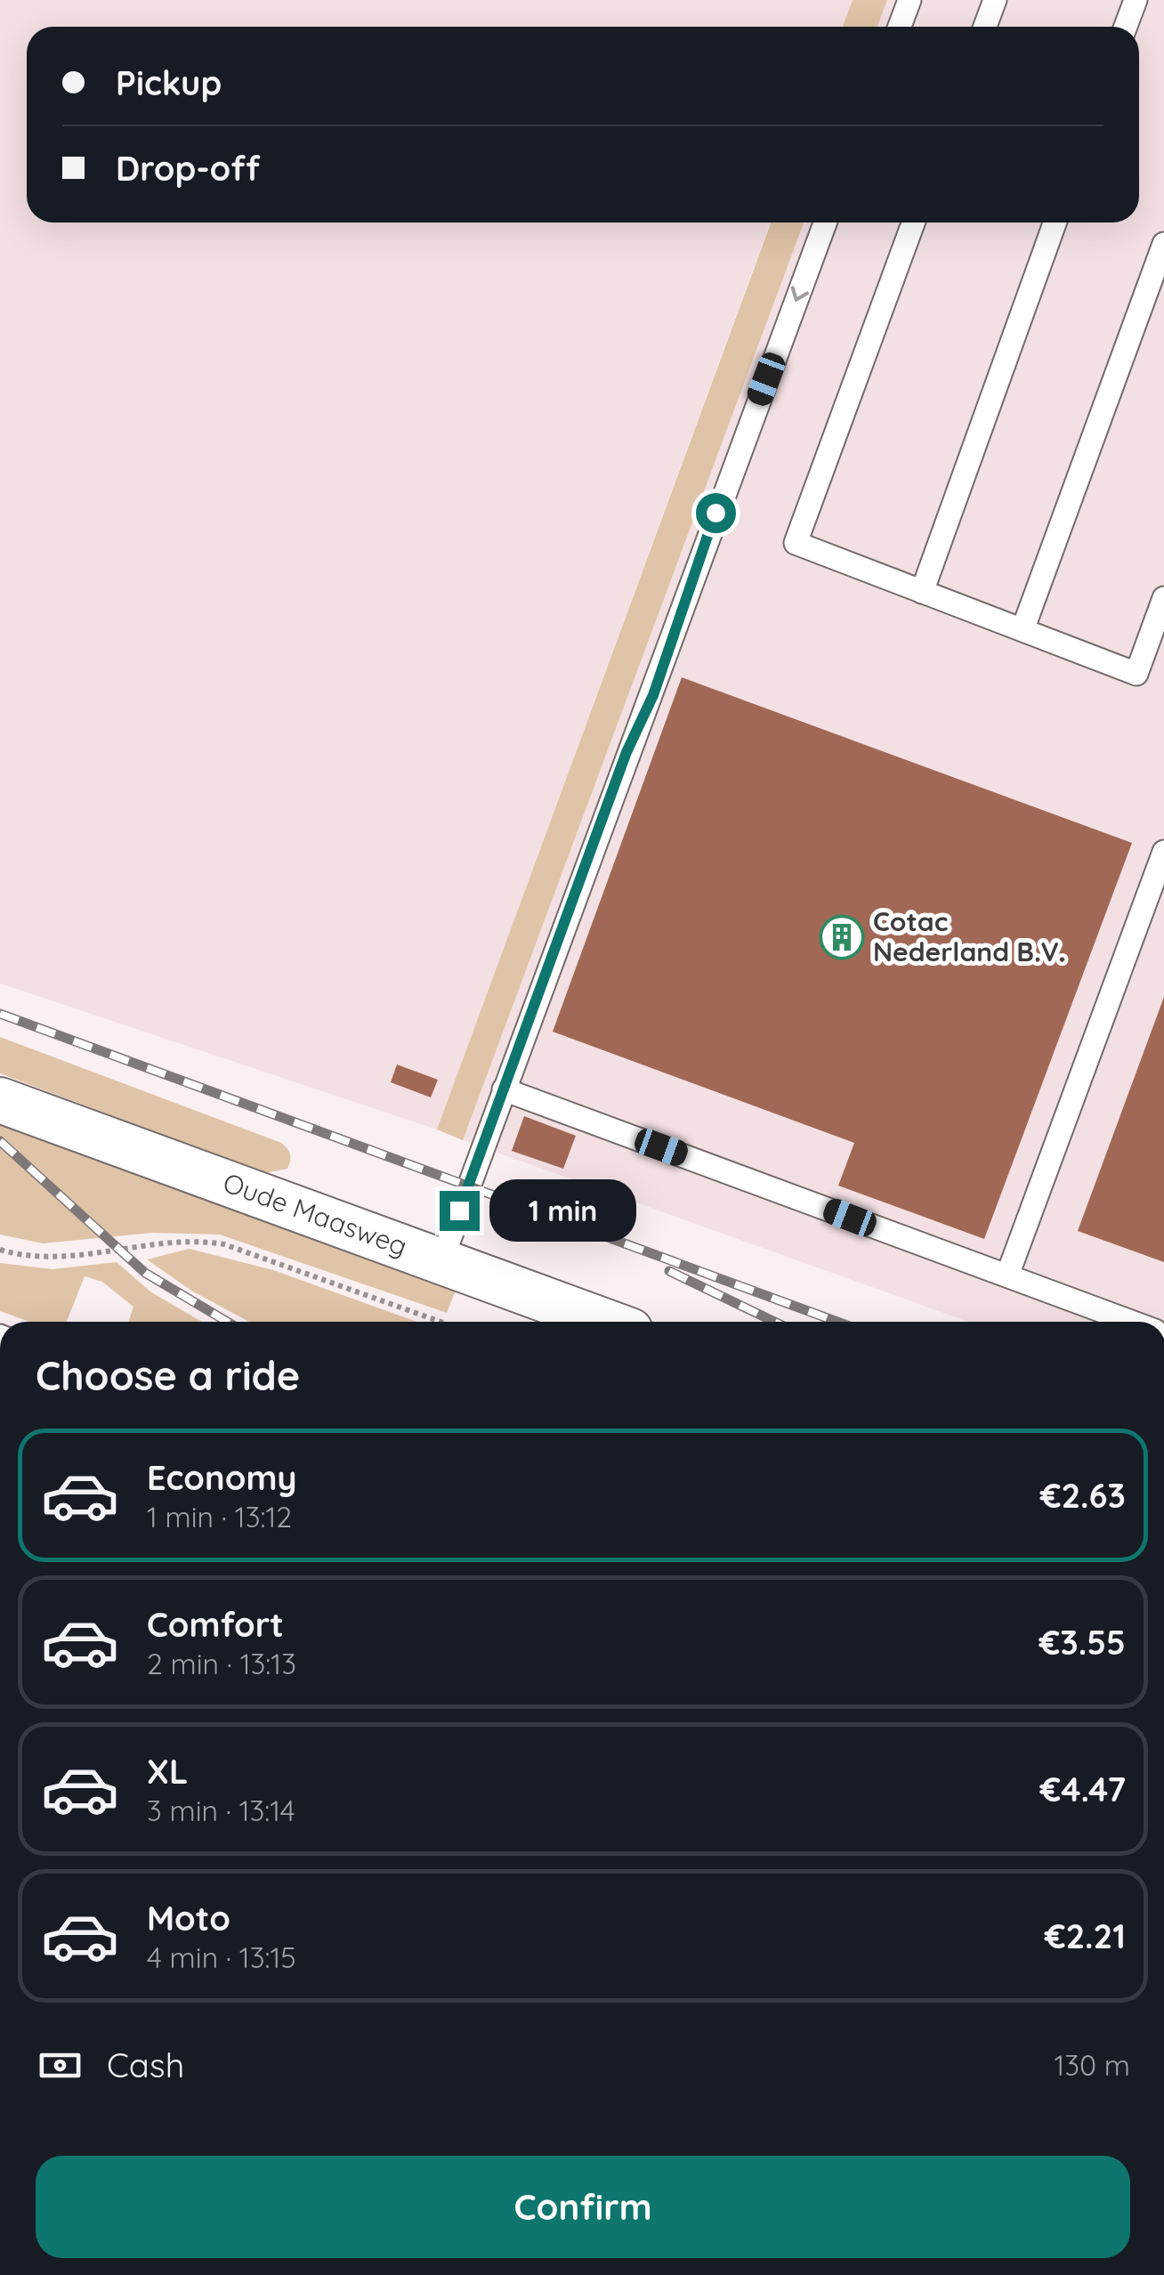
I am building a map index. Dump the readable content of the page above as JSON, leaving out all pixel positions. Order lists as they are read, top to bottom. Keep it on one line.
{"streets":{"street":["Oude Maasweg"]},"places":{"building":["Cotac Nederland B.V."]},"page":{"banner":["Pickup","Drop-off"],"bubble":"1 min","heading":"Choose a ride","list":[{"name":"Economy","note":"1 min · 13:12","value":"€2.63"},{"name":"Comfort","note":"2 min · 13:13","value":"€3.55"},{"name":"XL","note":"3 min · 13:14","value":"€4.47"},{"name":"Moto","note":"4 min · 13:15","value":"€2.21"}],"pay":["Cash","130 m"],"buttons":"Confirm"}}
